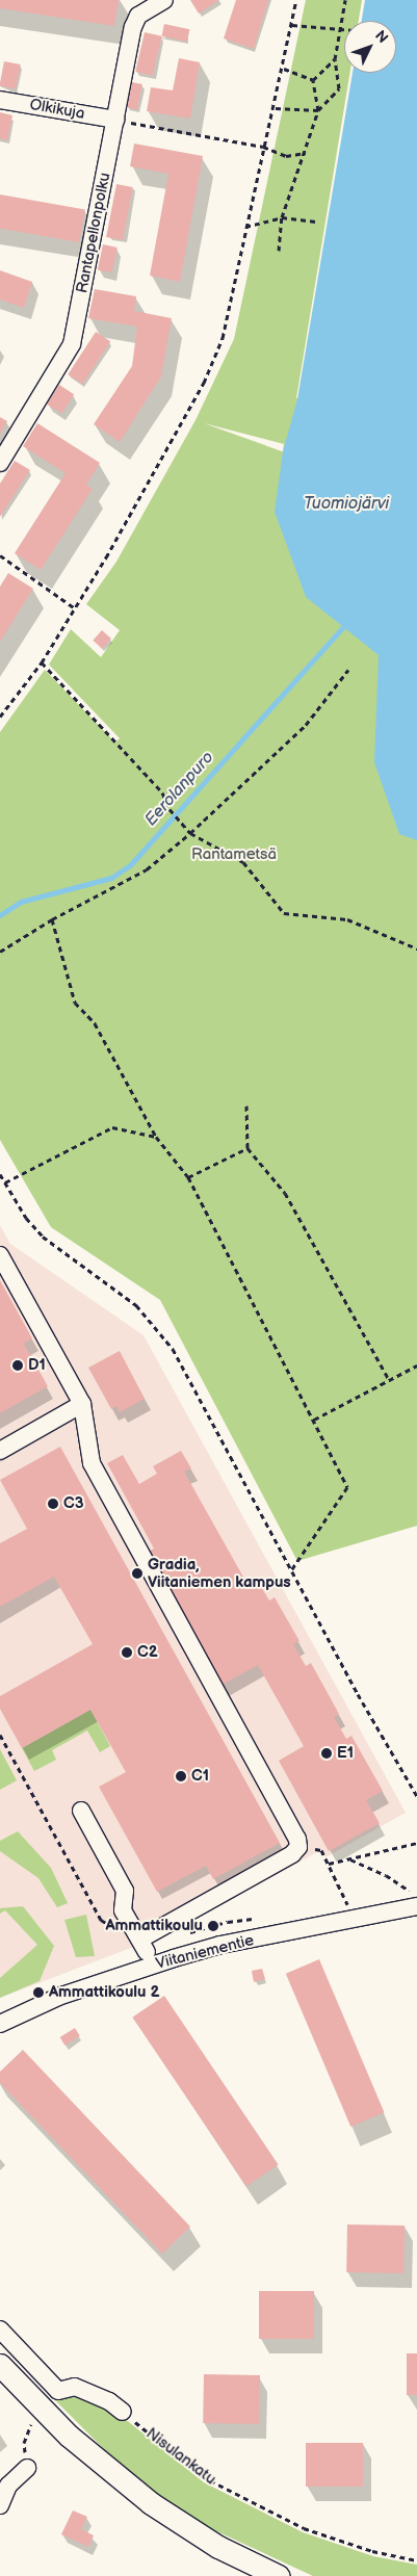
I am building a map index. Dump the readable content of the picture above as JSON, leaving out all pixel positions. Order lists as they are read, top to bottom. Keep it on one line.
{"streets":{"street":["Olkikuja","Rantapellonpolku","Viitaniementie"],"path":["Nisulankatu"]},"crossings":[["Olkikuja","Rantapellonpolku"]],"water":["Tuomiojärvi","Eerolanpuro"],"parks":["Rantametsä"],"places":["D1","C3","Gradia, Viitaniemen kampus","C2","E1","C1","Ammattikoulu","Ammattikoulu 2"],"north":"top right"}
